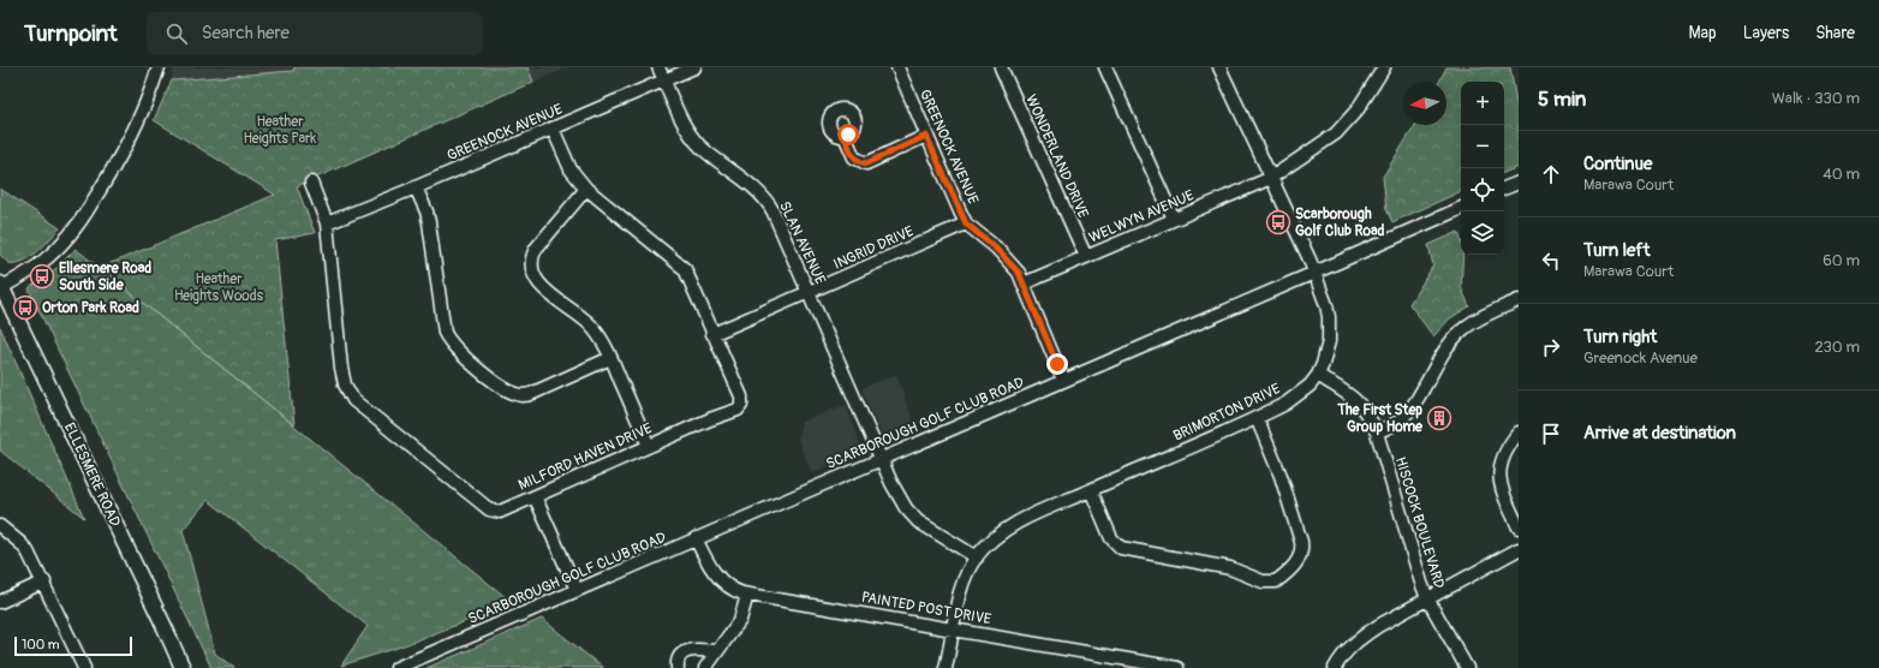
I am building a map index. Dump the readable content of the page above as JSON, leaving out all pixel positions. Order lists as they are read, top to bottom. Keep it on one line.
{"streets":{"main road":["ELLESMERE ROAD"],"street":["GREENOCK AVENUE","WONDERLAND DRIVE","WELWYN AVENUE","SLAN AVENUE","INGRID DRIVE","BRIMORTON DRIVE","SCARBOROUGH GOLF CLUB ROAD","MILFORD HAVEN DRIVE","HISCOCK BOULEVARD","PAINTED POST DRIVE"]},"crossings":[["GREENOCK AVENUE","WELWYN AVENUE"],["GREENOCK AVENUE","SLAN AVENUE"],["GREENOCK AVENUE","INGRID DRIVE"],["GREENOCK AVENUE","SCARBOROUGH GOLF CLUB ROAD"],["GREENOCK AVENUE","MILFORD HAVEN DRIVE"],["WONDERLAND DRIVE","WELWYN AVENUE"],["WELWYN AVENUE","BRIMORTON DRIVE"],["SLAN AVENUE","INGRID DRIVE"],["SLAN AVENUE","BRIMORTON DRIVE"],["SLAN AVENUE","SCARBOROUGH GOLF CLUB ROAD"],["INGRID DRIVE","MILFORD HAVEN DRIVE"],["BRIMORTON DRIVE","SCARBOROUGH GOLF CLUB ROAD"],["BRIMORTON DRIVE","HISCOCK BOULEVARD"],["BRIMORTON DRIVE","PAINTED POST DRIVE"],["SCARBOROUGH GOLF CLUB ROAD","PAINTED POST DRIVE"]],"parks":["Heather Heights Park","Heather Heights Woods"],"places":{"bus stop":["Scarborough Golf Club Road","Ellesmere Road South Side","Orton Park Road"],"building":["The First Step Group Home"]},"scale_bar":"100 m","north":"left","page":{"header":"Turnpoint","search":"Search here","nav":["Map","Layers","Share"],"heading":["5 min","Walk · 330 m"],"map_buttons":["+","−"],"list":[["Continue","Marawa Court","40 m"],["Turn left","Marawa Court","60 m"],["Turn right","Greenock Avenue","230 m"],"Arrive at destination"],"scale":"100 m"}}
